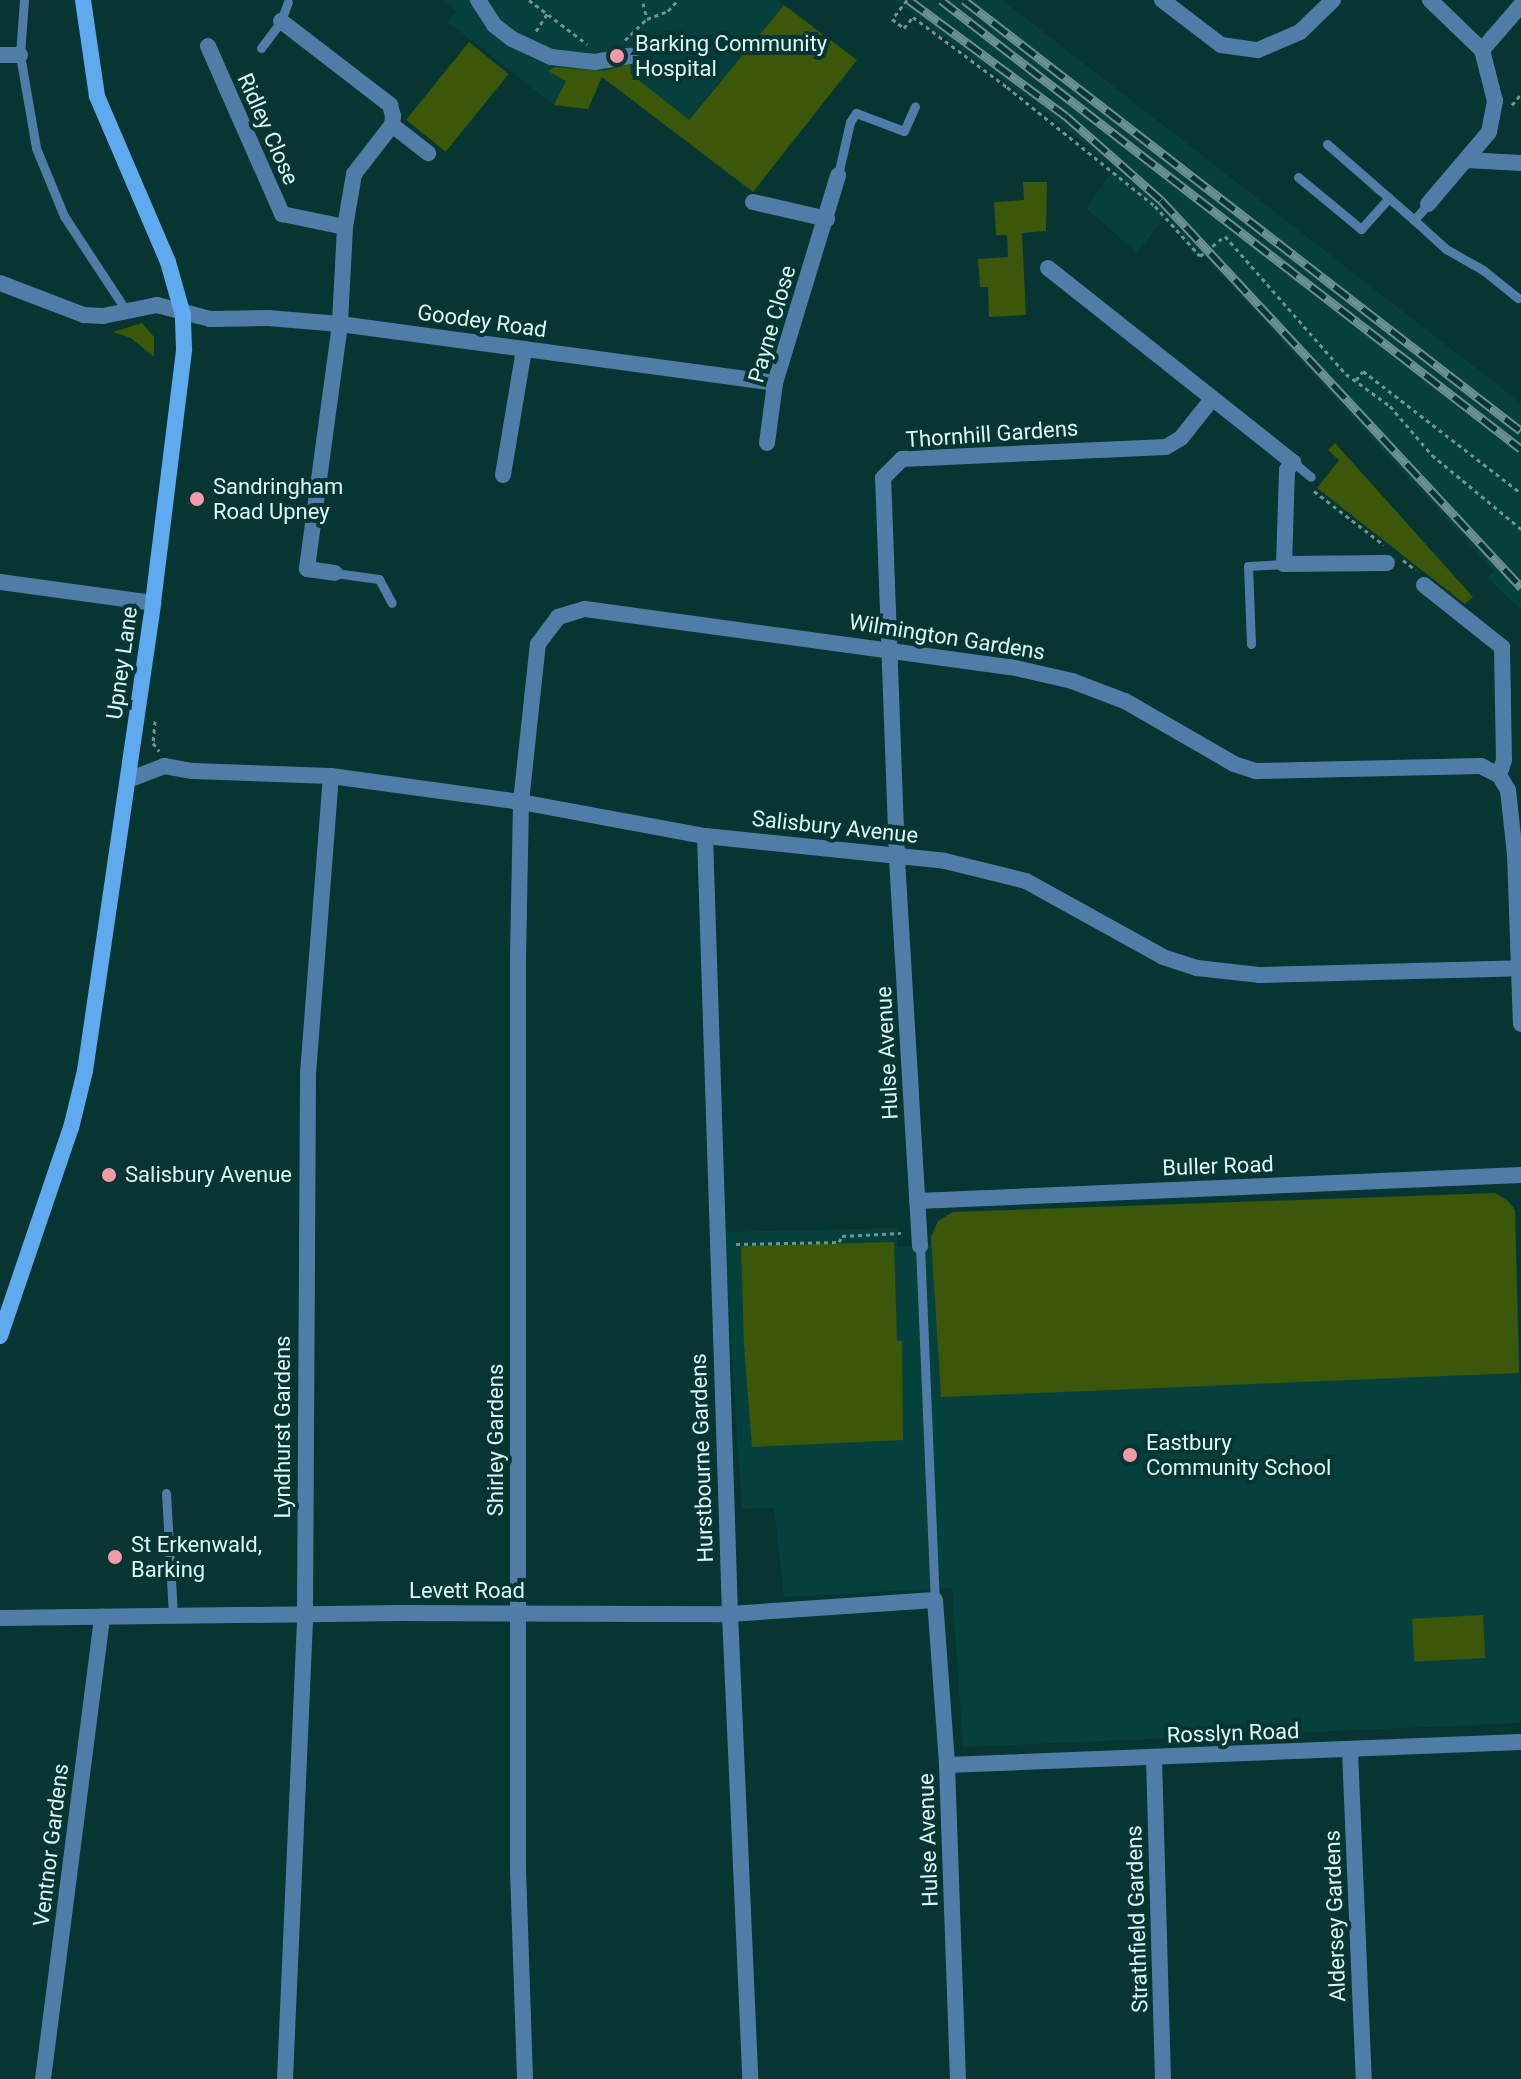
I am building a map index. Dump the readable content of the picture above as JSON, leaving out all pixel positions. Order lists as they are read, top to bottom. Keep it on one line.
{"streets":{"street":["Ridley Close","Goodey Road","Payne Close","Thornhill Gardens","Wilmington Gardens","Upney Lane","Salisbury Avenue","Hulse Avenue","Buller Road","Lyndhurst Gardens","Shirley Gardens","Hurstbourne Gardens","Levett Road","Rosslyn Road","Ventnor Gardens","Aldersey Gardens","Strathfield Gardens"]},"crossings":[["Goodey Road","Payne Close"],["Goodey Road","Upney Lane"],["Thornhill Gardens","Wilmington Gardens"],["Thornhill Gardens","Salisbury Avenue"],["Thornhill Gardens","Hulse Avenue"],["Wilmington Gardens","Salisbury Avenue"],["Wilmington Gardens","Shirley Gardens"],["Upney Lane","Salisbury Avenue"],["Salisbury Avenue","Hulse Avenue"],["Salisbury Avenue","Lyndhurst Gardens"],["Salisbury Avenue","Shirley Gardens"],["Salisbury Avenue","Hurstbourne Gardens"],["Hulse Avenue","Buller Road"],["Hulse Avenue","Levett Road"],["Hulse Avenue","Rosslyn Road"],["Lyndhurst Gardens","Levett Road"],["Shirley Gardens","Levett Road"],["Hurstbourne Gardens","Levett Road"],["Levett Road","Ventnor Gardens"],["Rosslyn Road","Aldersey Gardens"],["Rosslyn Road","Strathfield Gardens"]],"places":["Barking Community Hospital","Sandringham Road Upney","Salisbury Avenue","Eastbury Community School","St Erkenwald, Barking"]}
